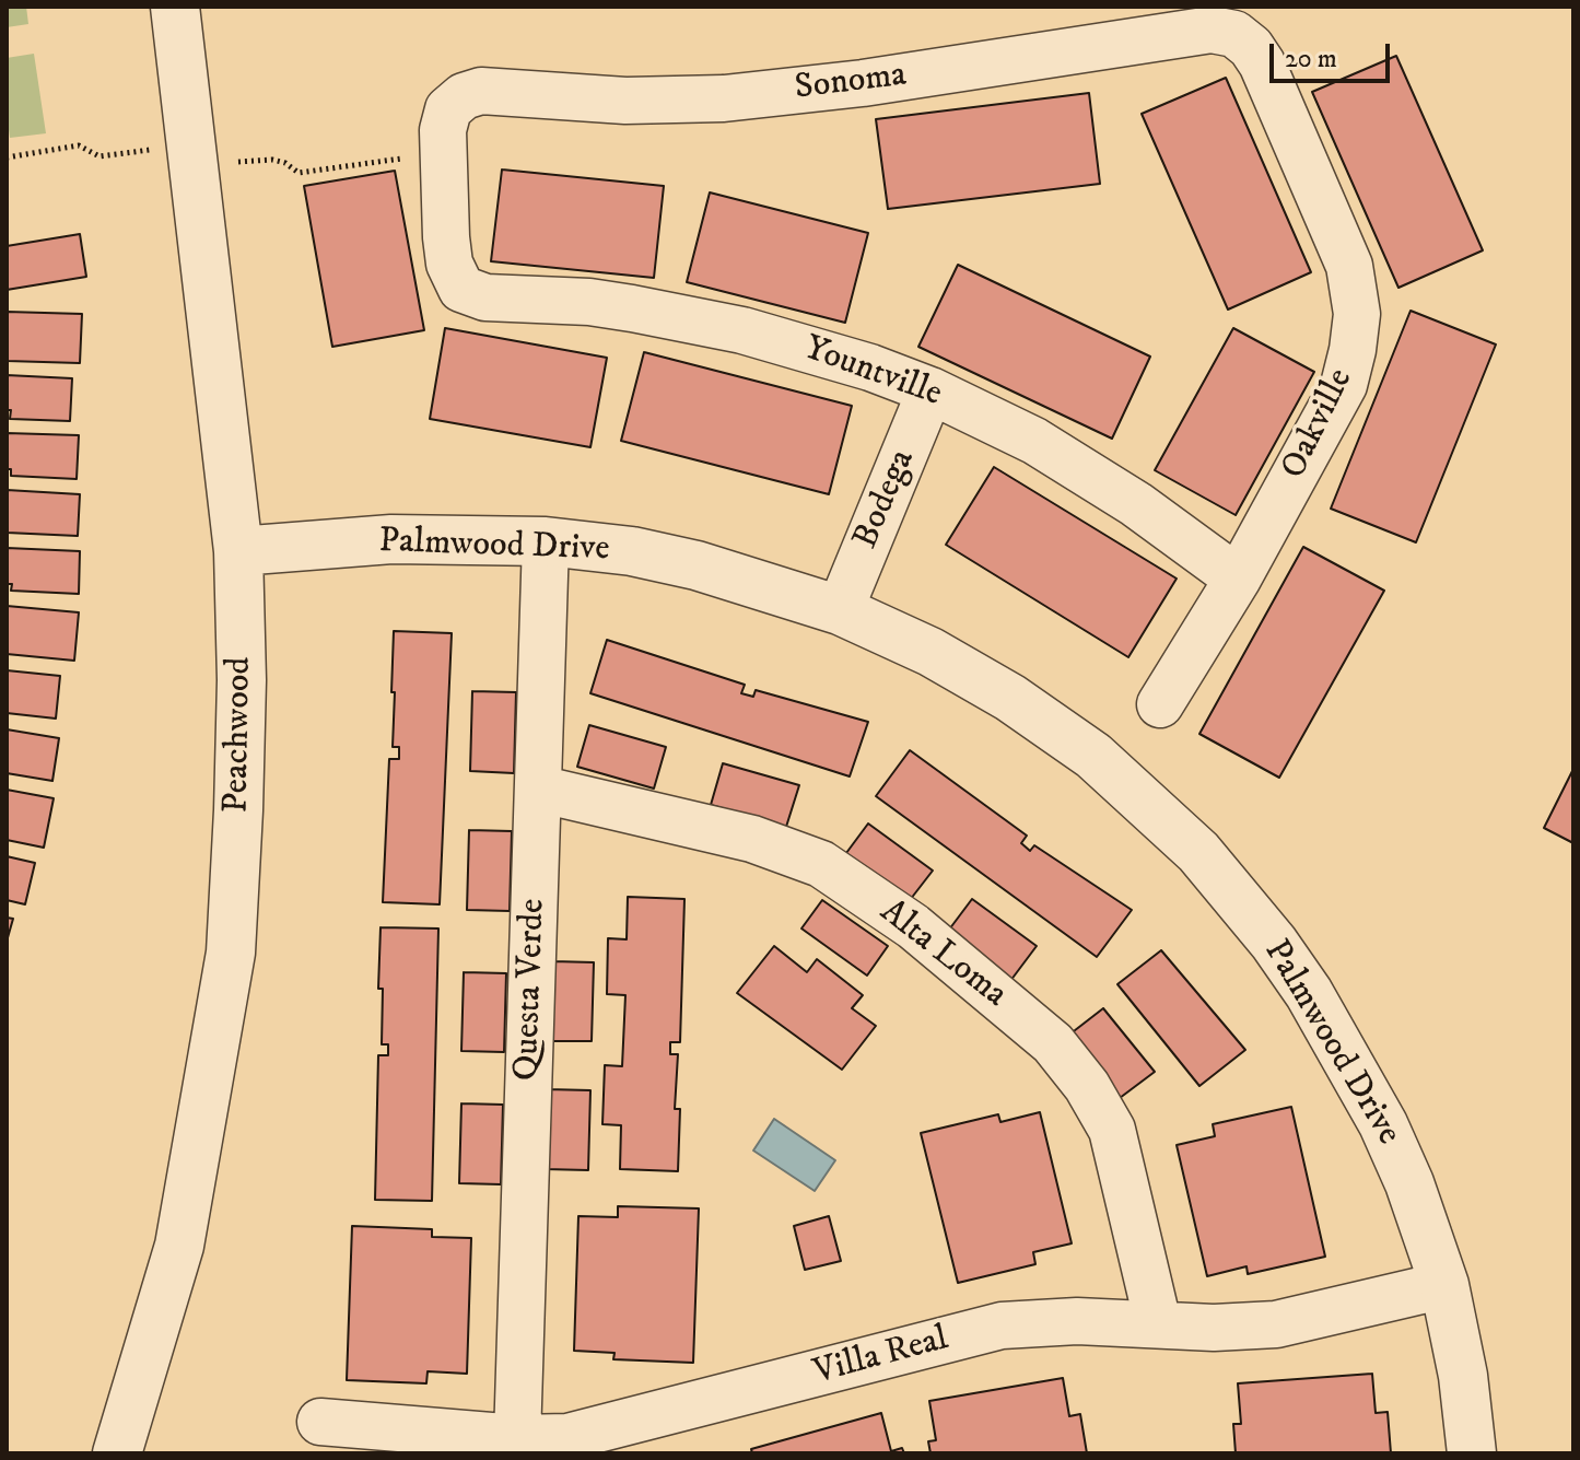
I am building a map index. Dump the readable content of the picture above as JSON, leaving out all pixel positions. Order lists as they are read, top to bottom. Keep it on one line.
{"streets":{"street":["Sonoma","Yountville","Oakville","Bodega","Palmwood Drive","Peachwood","Alta Loma","Questa Verde","Villa Real"]},"crossings":[["Sonoma","Yountville"],["Sonoma","Oakville"],["Yountville","Oakville"],["Yountville","Bodega"],["Bodega","Palmwood Drive"],["Palmwood Drive","Peachwood"],["Palmwood Drive","Questa Verde"],["Palmwood Drive","Villa Real"],["Alta Loma","Questa Verde"],["Alta Loma","Villa Real"],["Questa Verde","Villa Real"]],"scale_bar":"20 m"}
